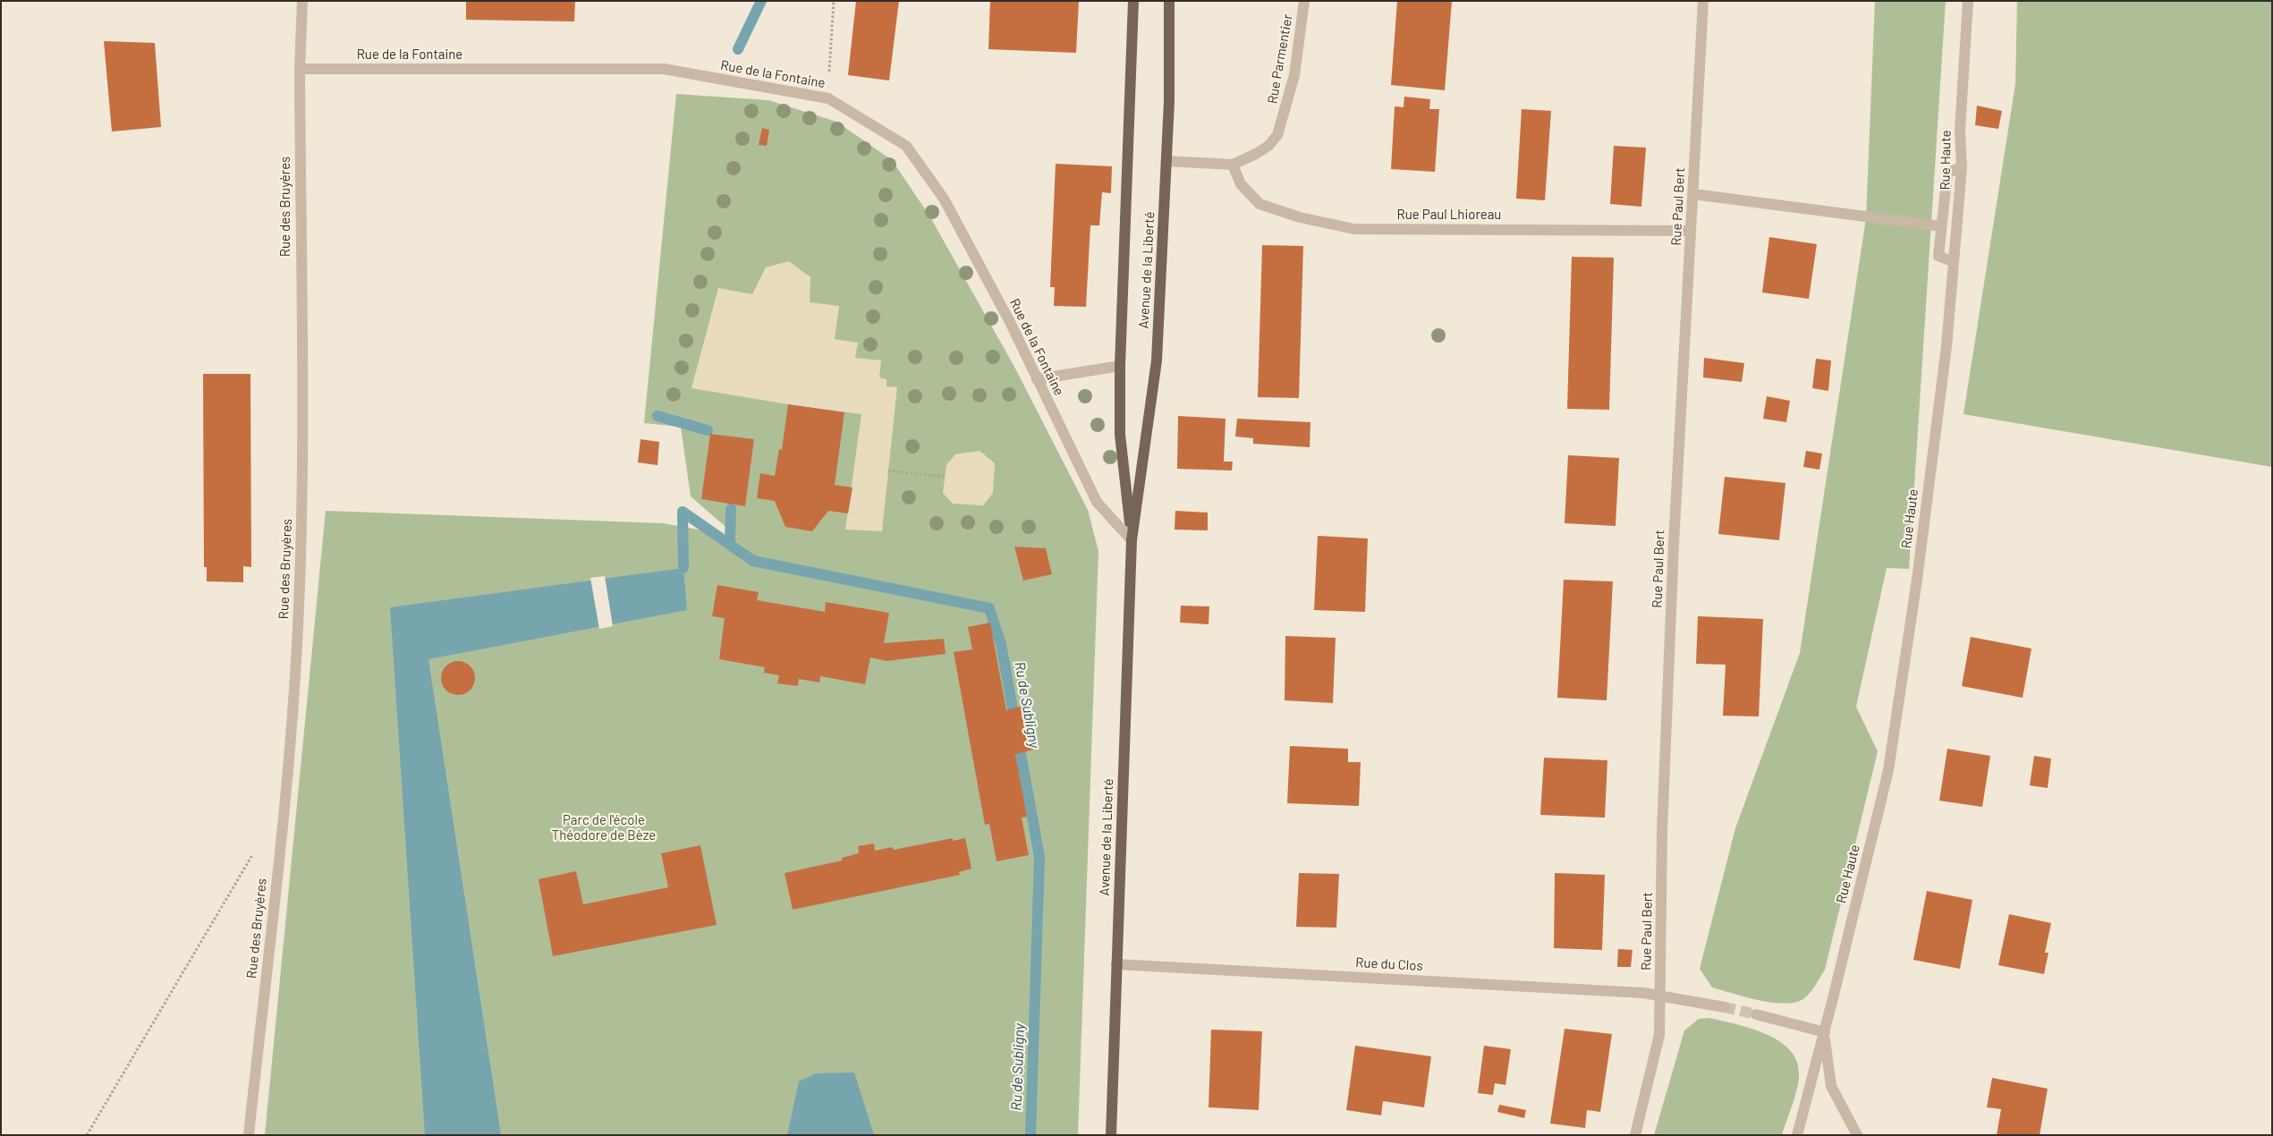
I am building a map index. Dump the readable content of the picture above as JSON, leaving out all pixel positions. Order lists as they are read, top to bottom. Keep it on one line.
{"streets":{"main road":["Avenue de la Liberté"],"street":["Rue de la Fontaine","Rue Parmentier","Rue Haute","Rue des Bruyères","Rue Paul Bert","Rue Paul Lhioreau","Rue du Clos"]},"crossings":[["Rue de la Fontaine","Rue des Bruyères"],["Rue de la Fontaine","Avenue de la Liberté"],["Rue Parmentier","Rue Paul Lhioreau"],["Rue Parmentier","Avenue de la Liberté"],["Rue Paul Bert","Rue Paul Lhioreau"],["Rue Paul Bert","Rue du Clos"],["Avenue de la Liberté","Rue du Clos"]],"water":["Ru de Subligny"],"parks":["Parc de l'école Théodore de Bèze"]}
